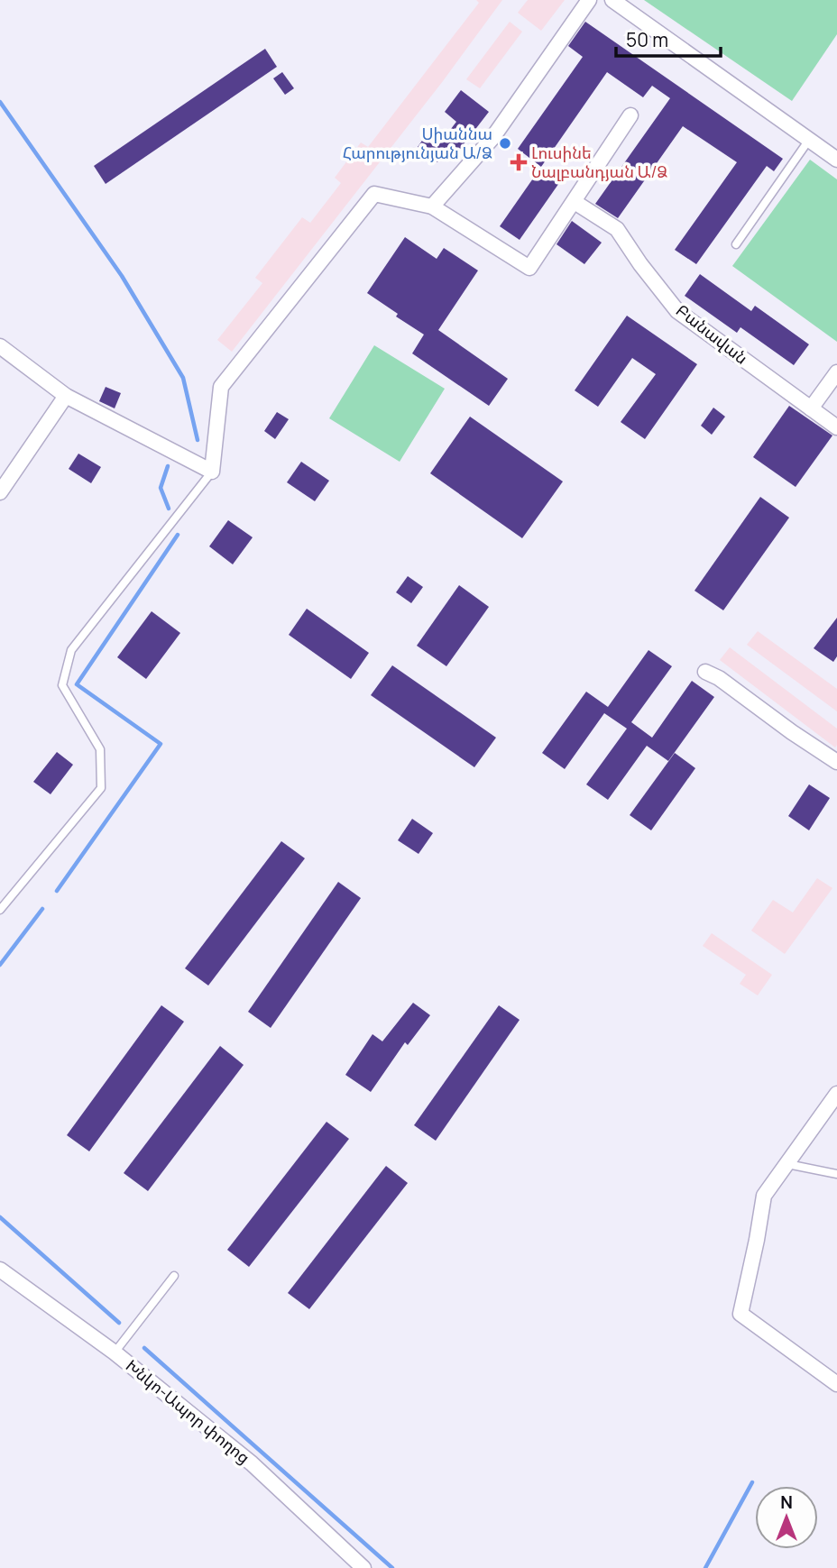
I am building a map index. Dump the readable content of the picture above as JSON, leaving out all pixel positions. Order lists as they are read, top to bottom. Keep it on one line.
{"streets":{"street":["Բանավան","Խնկո-Ապոր փողոց"]},"places":{"other":["Սիաննա Հարությունյան Ա/Ձ"],"health":["Լուսինե Նալբանդյան Ա/Ձ"]},"scale_bar":"50 m","north":"top"}
